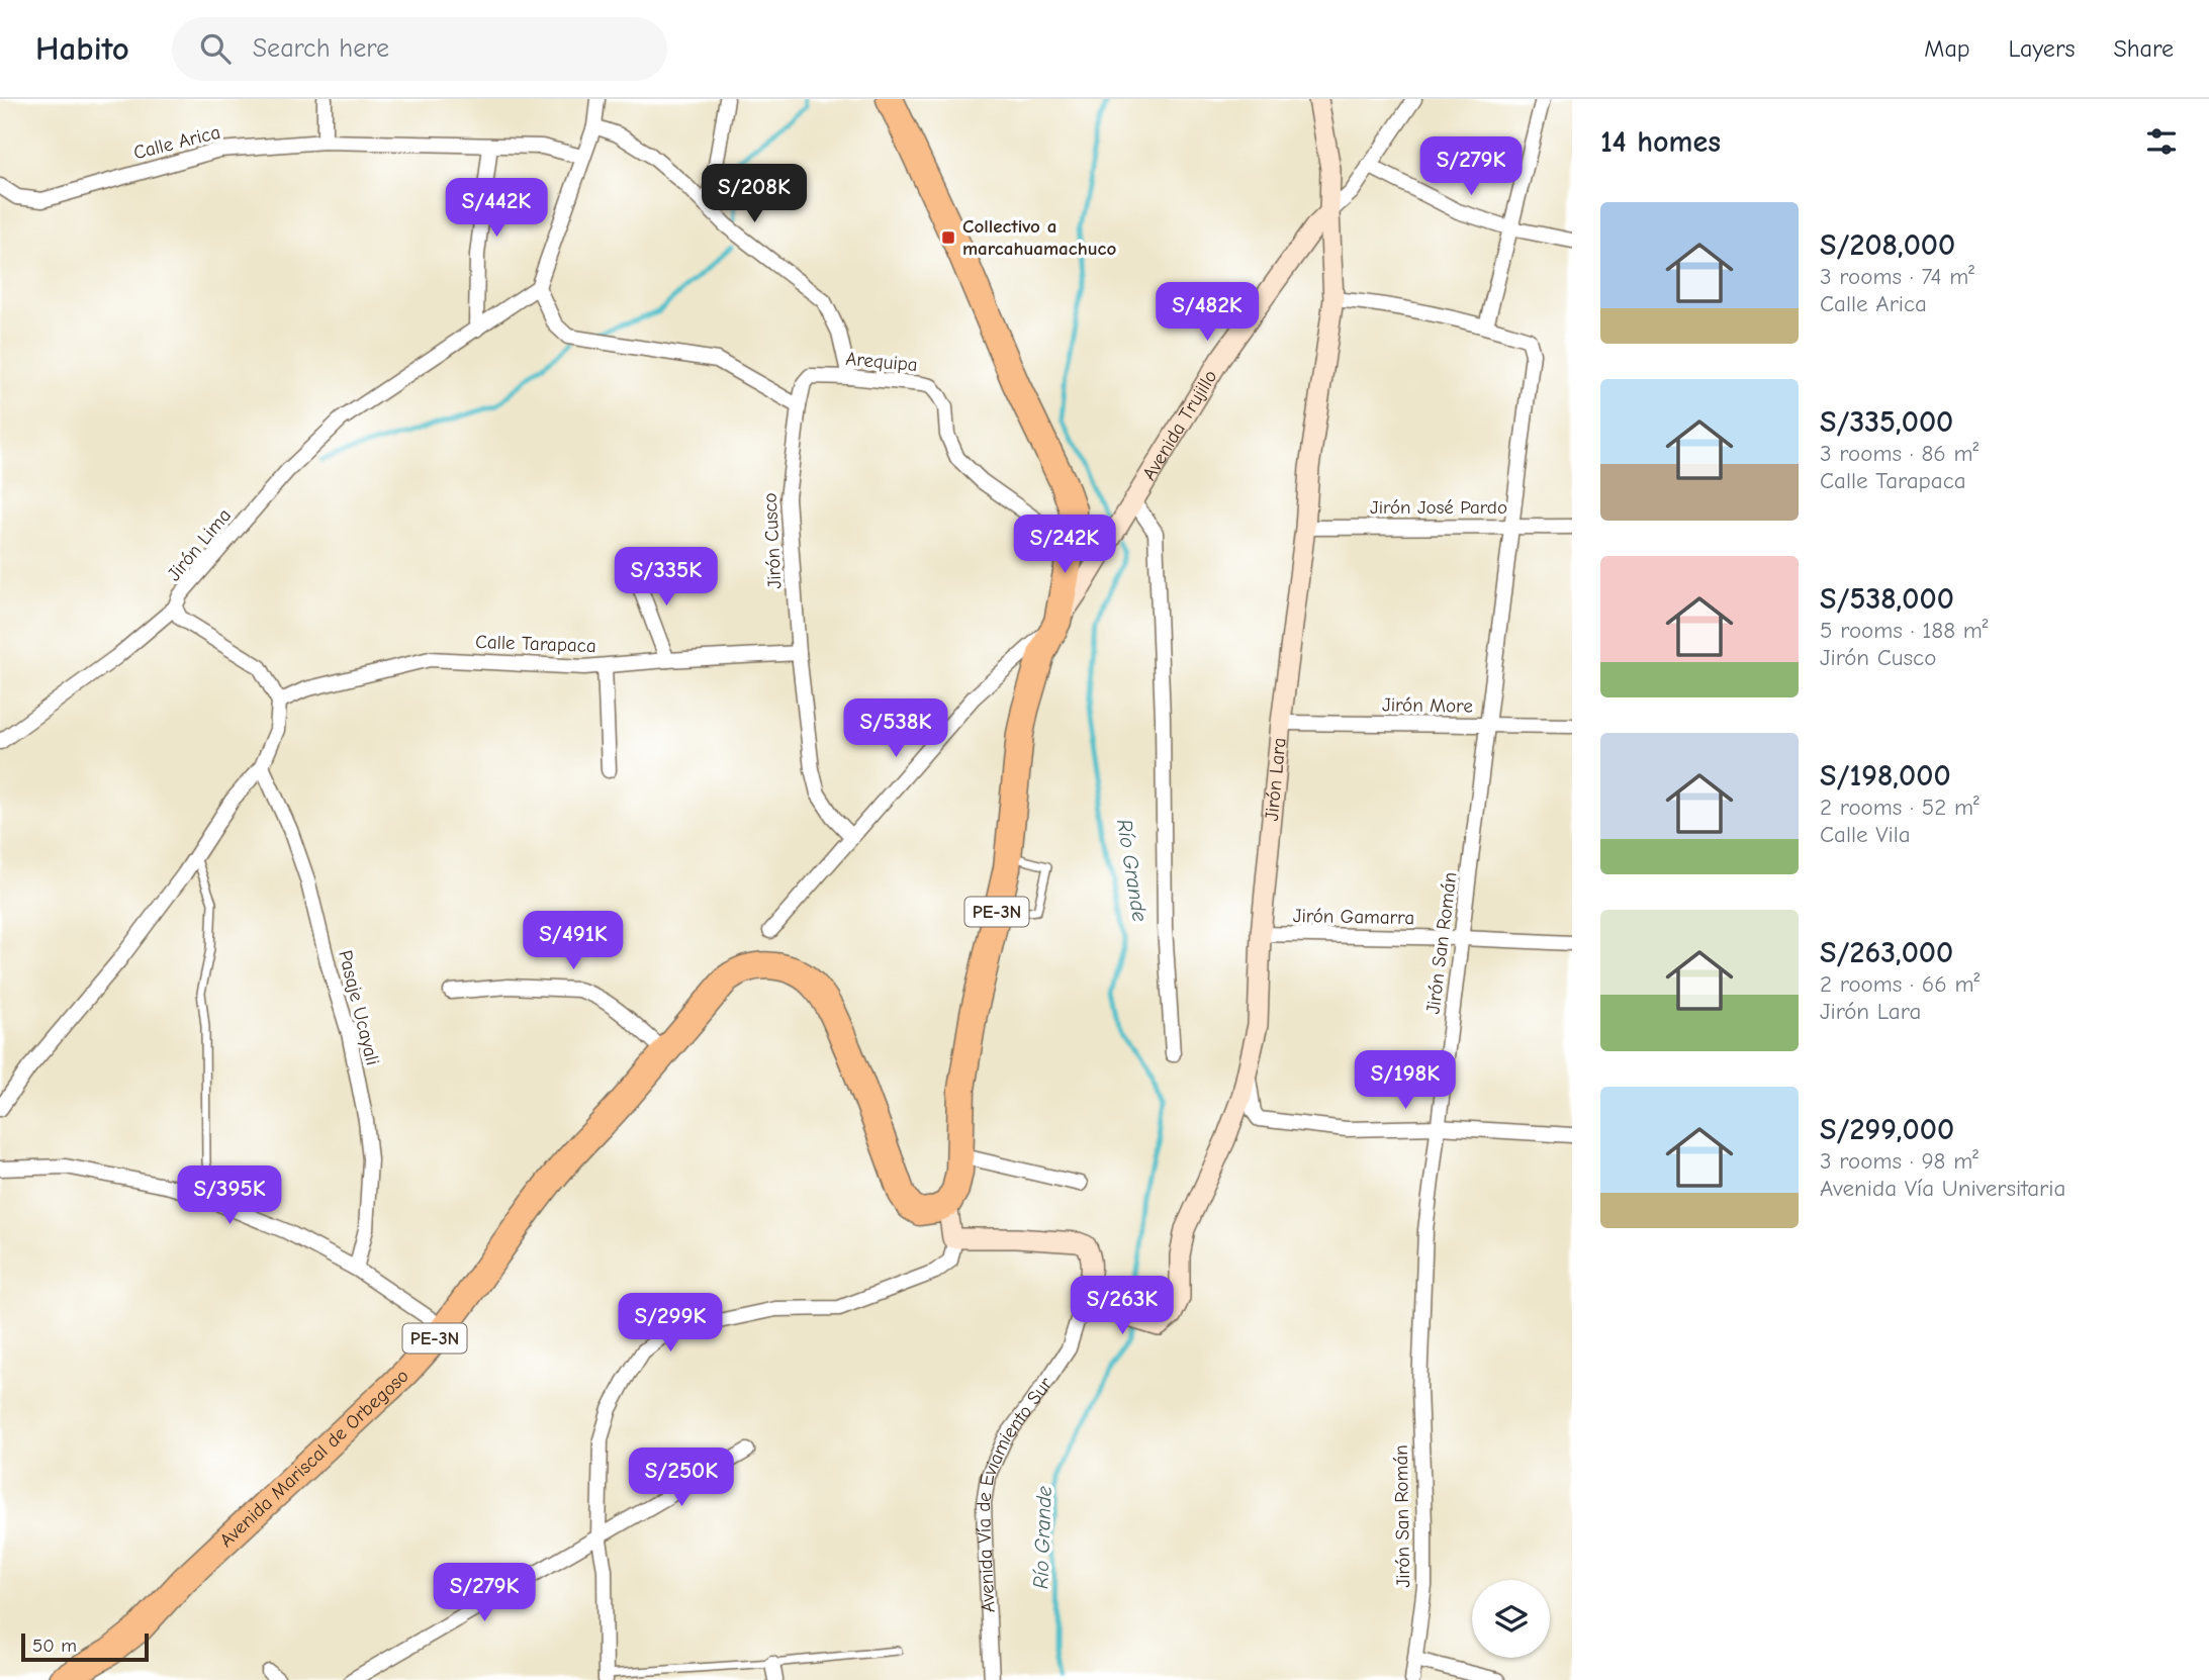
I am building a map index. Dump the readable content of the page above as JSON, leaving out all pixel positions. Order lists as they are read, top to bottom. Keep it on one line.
{"streets":{"highway":["PE-3N","Avenida Mariscal de Orbegoso"],"street":["Calle Arica","Arequipa","Avenida Trujillo","Jirón José Pardo","Jirón Cusco","Jirón Lima","Calle Tarapaca","Jirón More","Jirón Lara","Jirón Gamarra","Jirón San Román","Pasaje Ucayali","Avenida Vía de Eviamiento Sur"]},"crossings":[["Arequipa","Jirón Cusco"],["Avenida Trujillo","Jirón Lara"],["Avenida Trujillo","PE-3N"],["Jirón José Pardo","Jirón Lara"],["Jirón José Pardo","Jirón San Román"],["Jirón Cusco","Calle Tarapaca"],["Jirón Lima","Calle Tarapaca"],["Jirón More","Jirón Lara"],["Jirón More","Jirón San Román"],["Jirón Lara","Jirón Gamarra"],["Jirón Lara","Avenida Vía de Eviamiento Sur"],["PE-3N","Avenida Mariscal de Orbegoso"],["Jirón Gamarra","Jirón San Román"]],"water":["Río Grande"],"places":{"transit":["Collectivo a marcahuamachuco"]},"scale_bar":"50 m","page":{"header":"Habito","search":"Search here","nav":["Map","Layers","Share"],"heading":"14 homes","price":["S/279K","S/208K","S/442K","S/482K","S/242K","S/335K","S/538K","S/491K","S/198K","S/395K","S/263K","S/299K","S/250K","S/279K"],"list":[{"name":"S/208,000","note":"3 rooms · 74 m² · Calle Arica"},{"name":"S/335,000","note":"3 rooms · 86 m² · Calle Tarapaca"},{"name":"S/538,000","note":"5 rooms · 188 m² · Jirón Cusco"},{"name":"S/198,000","note":"2 rooms · 52 m² · Calle Vila"},{"name":"S/263,000","note":"2 rooms · 66 m² · Jirón Lara"},{"name":"S/299,000","note":"3 rooms · 98 m² · Avenida Vía Universitaria"}],"scale":"50 m"}}
